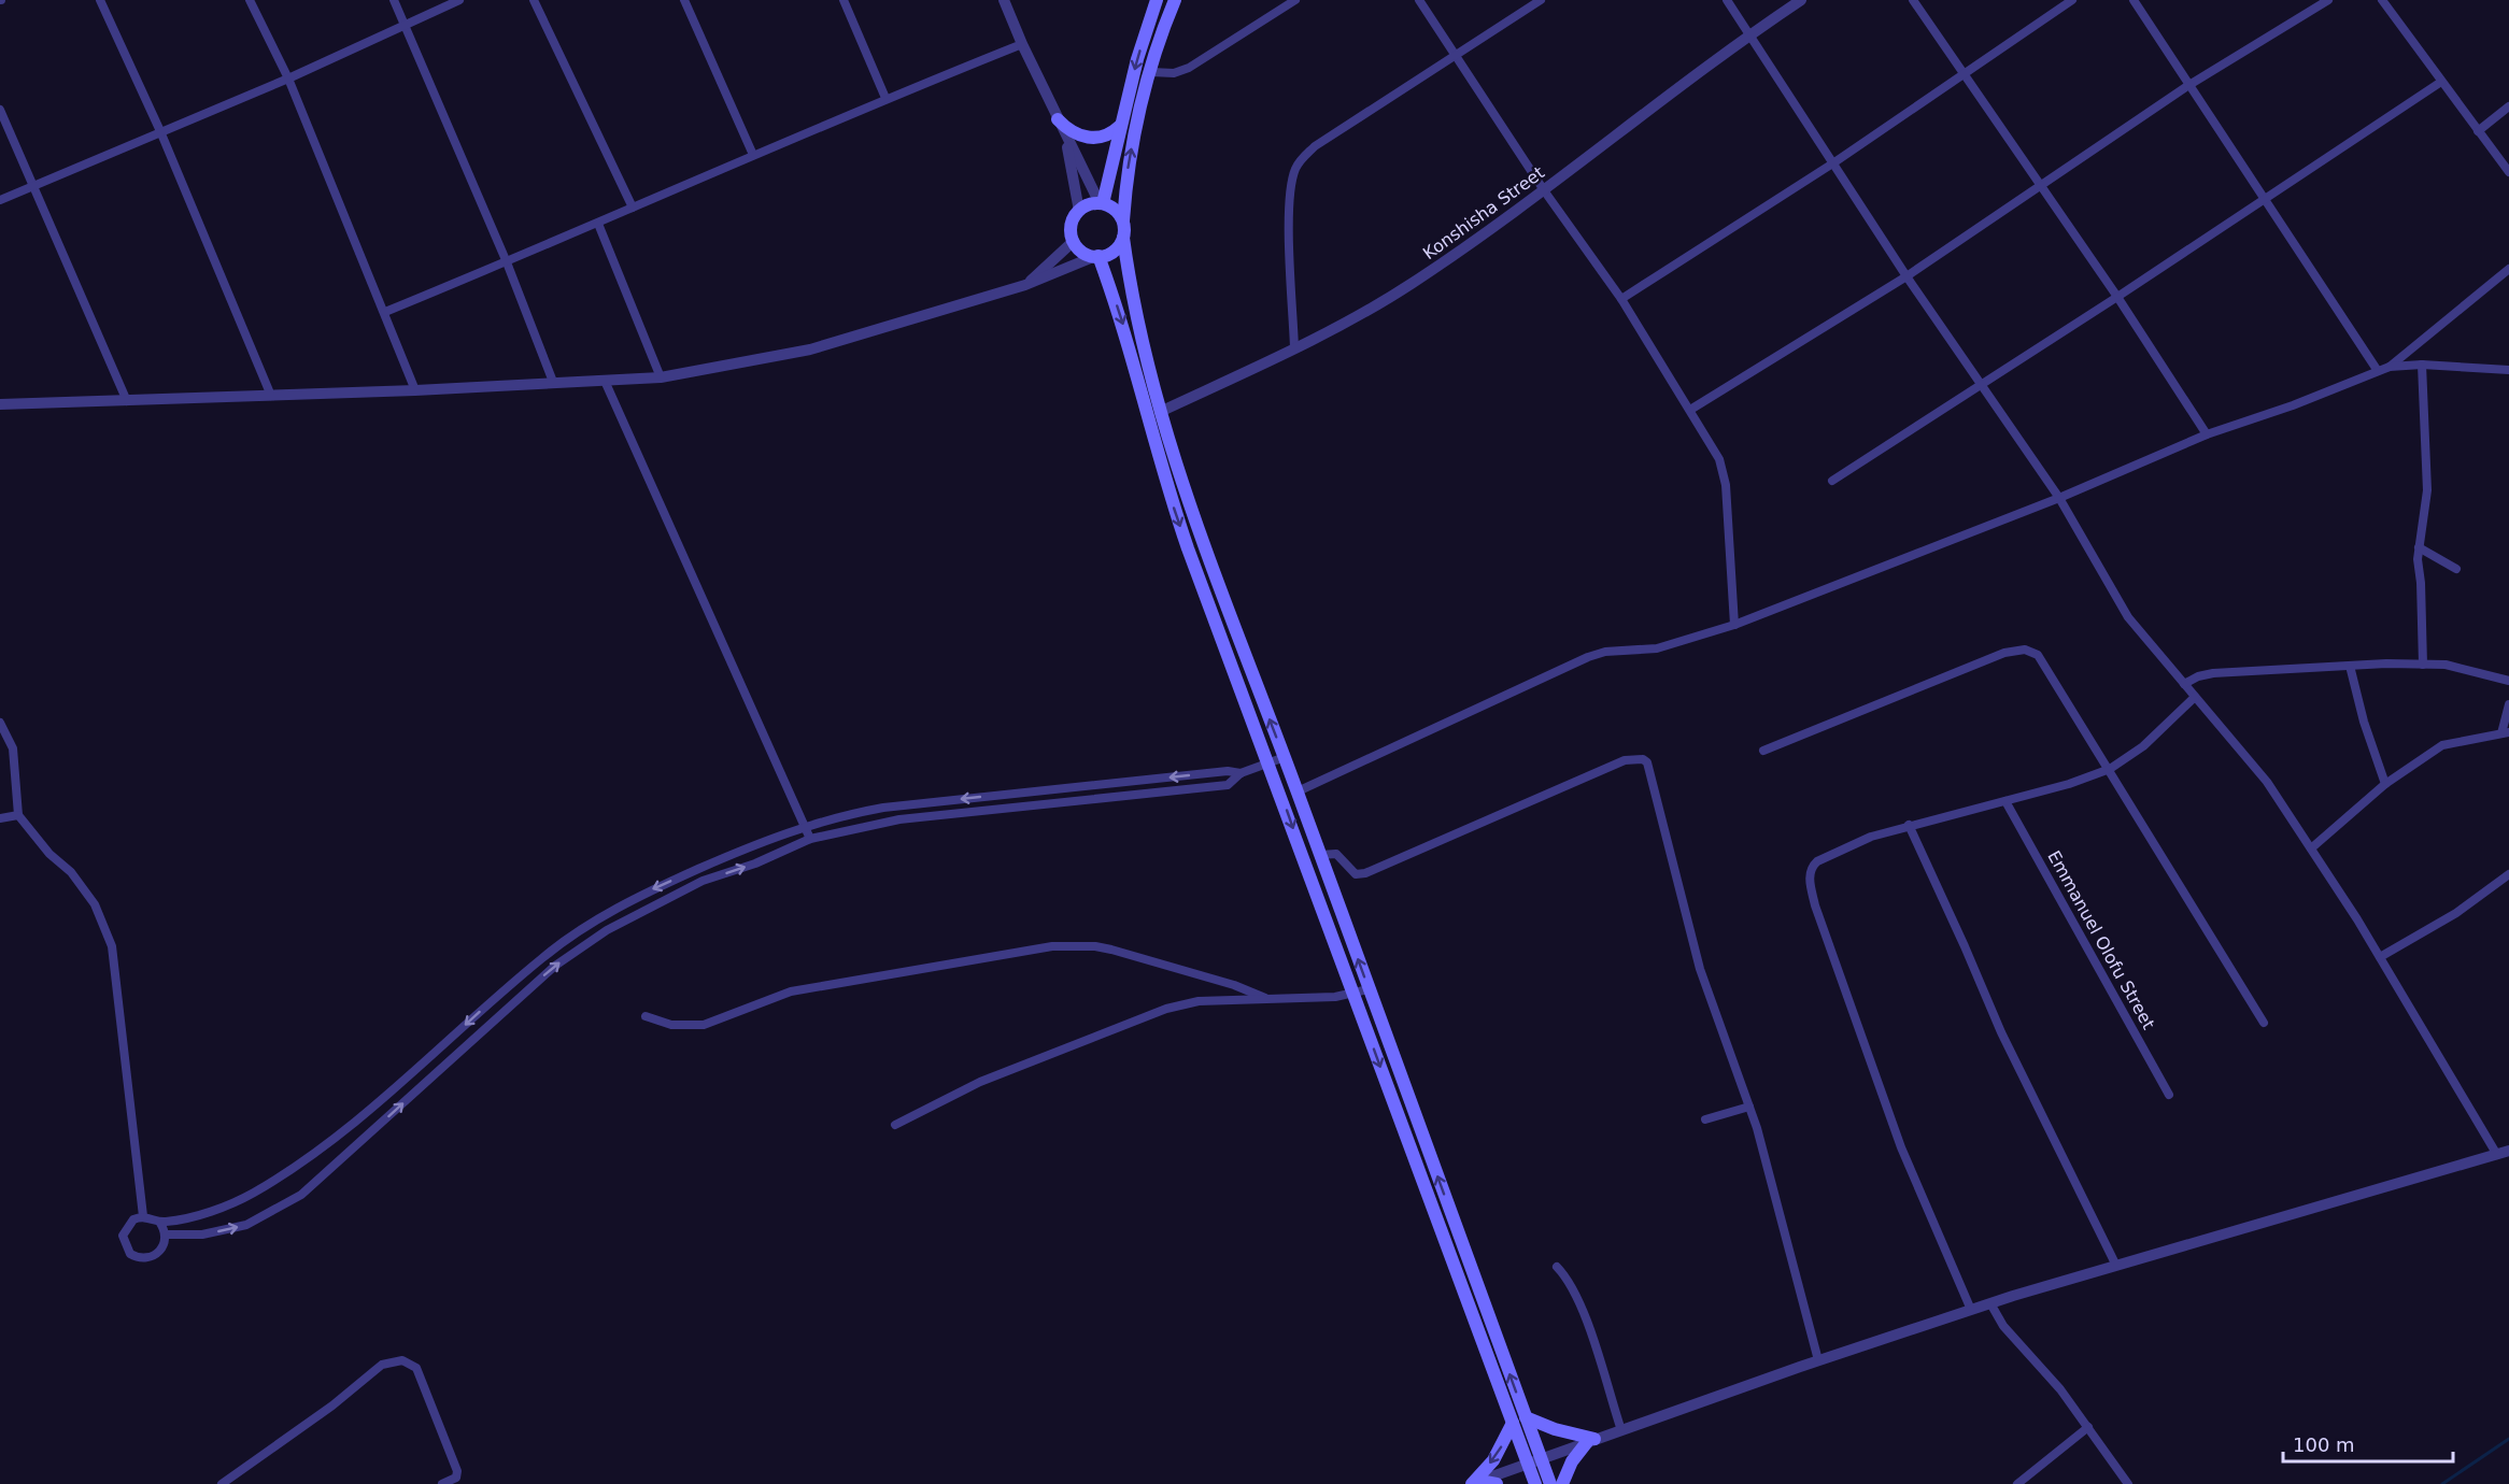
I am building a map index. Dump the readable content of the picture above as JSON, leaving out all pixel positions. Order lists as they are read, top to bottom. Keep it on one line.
{"streets":{"street":["Konshisha Street","Emmanuel Olofu Street"]},"scale_bar":"100 m"}
